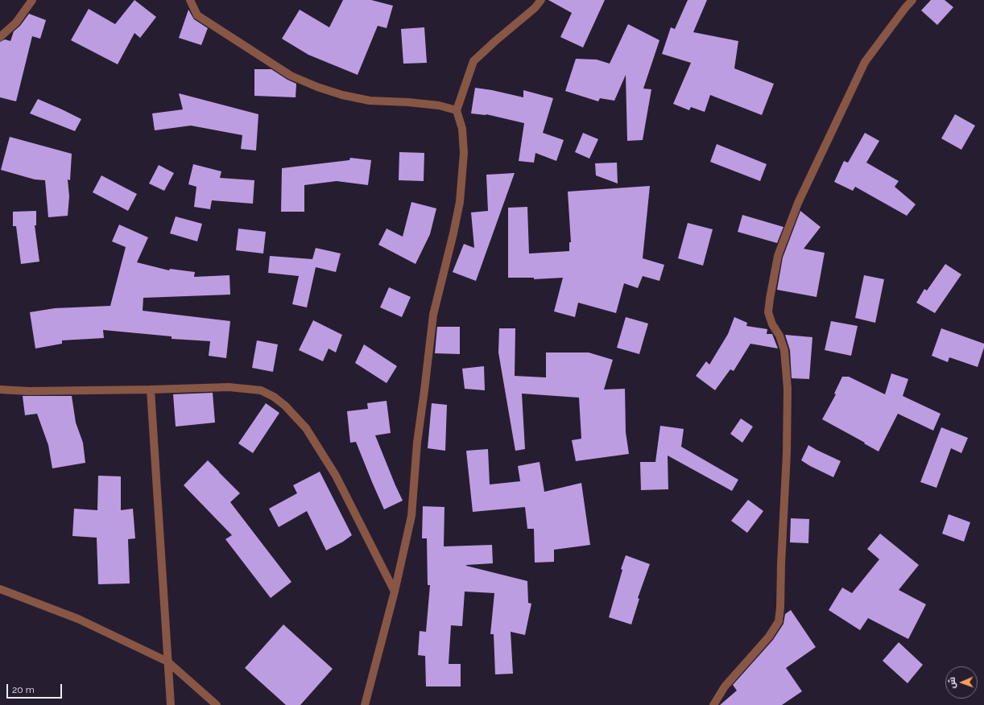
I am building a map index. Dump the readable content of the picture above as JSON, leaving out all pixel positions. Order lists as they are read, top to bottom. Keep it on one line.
{"scale_bar":"20 m","north":"left"}
